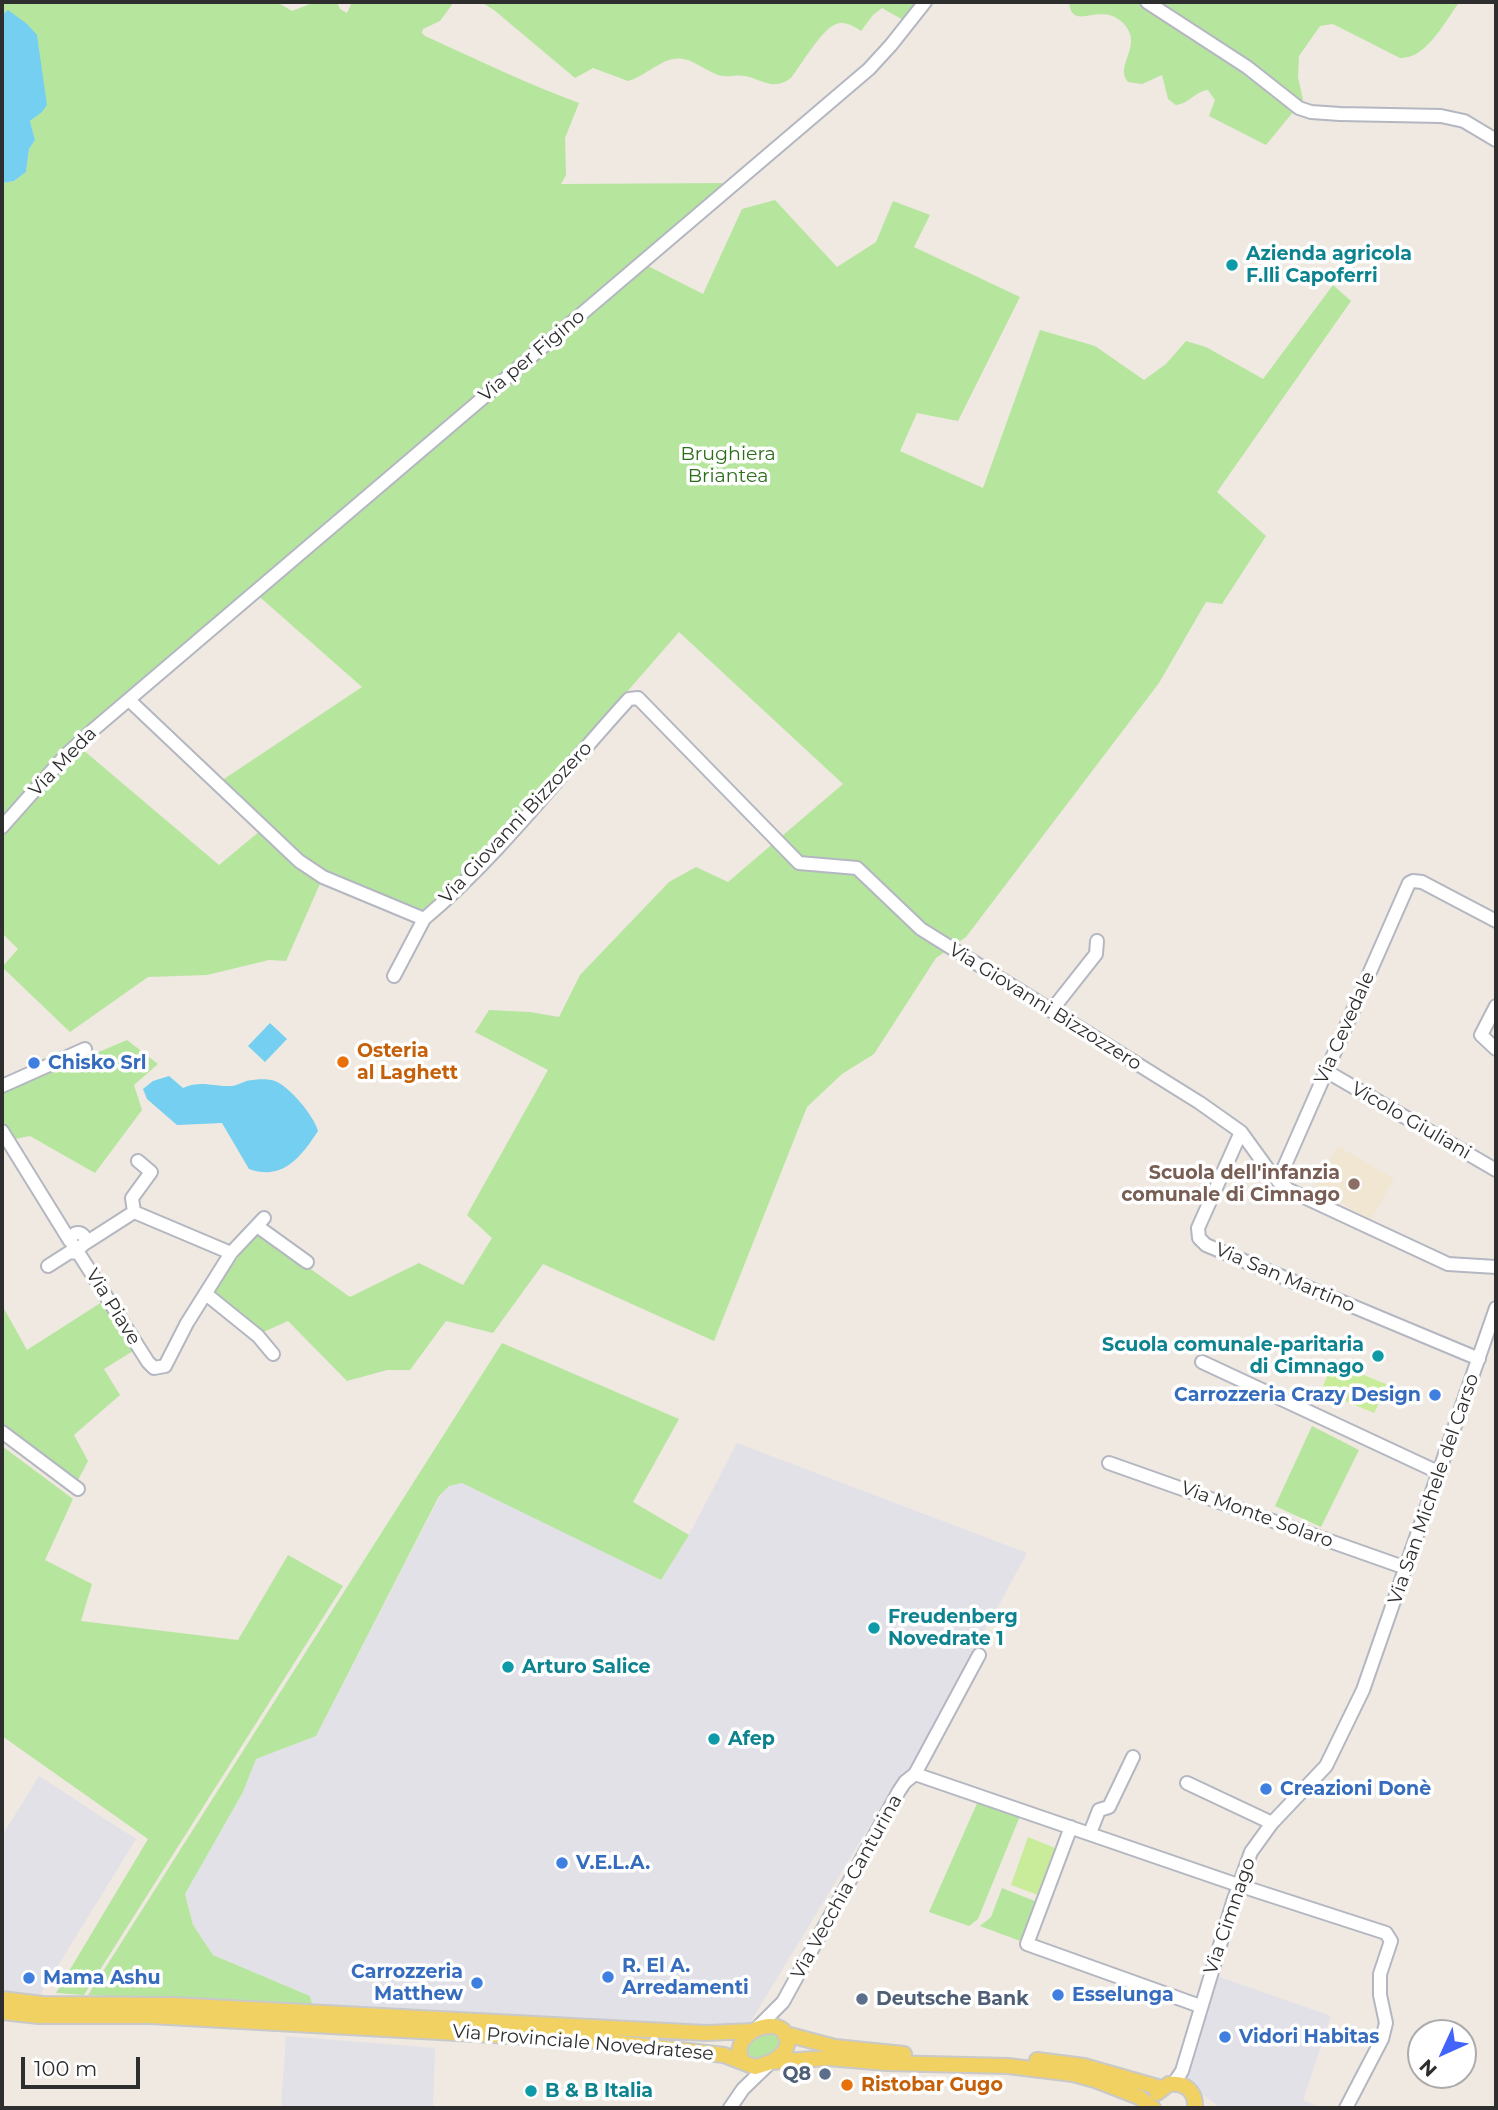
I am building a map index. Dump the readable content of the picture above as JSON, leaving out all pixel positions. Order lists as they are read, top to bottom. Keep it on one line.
{"streets":{"main road":["Via Provinciale Novedratese"],"street":["Via per Figino","Via Meda","Via Giovanni Bizzozero","Via Giovanni Bizzozzero","Via Cevedale","Vicolo Giuliani","Via San Martino","Via Piave","Via San Michele del Carso","Via Monte Solaro","Via Vecchia Canturina","Via Cimnago"]},"crossings":[["Via per Figino","Via Meda"],["Via per Figino","Via Giovanni Bizzozero"],["Via Meda","Via Giovanni Bizzozero"],["Via Giovanni Bizzozero","Via Giovanni Bizzozzero"],["Via Giovanni Bizzozzero","Via Cevedale"],["Via Giovanni Bizzozzero","Via San Martino"],["Via Cevedale","Vicolo Giuliani"],["Via San Martino","Via San Michele del Carso"],["Via San Michele del Carso","Via Monte Solaro"],["Via San Michele del Carso","Via Cimnago"],["Via Vecchia Canturina","Via Provinciale Novedratese"]],"parks":["Brughiera Briantea"],"places":["Azienda agricola F.lli Capoferri","Osteria al Laghett","Chisko Srl","Scuola dell'infanzia comunale di Cimnago","Scuola comunale-paritaria di Cimnago","Carrozzeria Crazy Design","Freudenberg Novedrate 1","Arturo Salice","Afep","Creazioni Donè","V.E.L.A.","R. El A. Arredamenti","Mama Ashu","Carrozzeria Matthew","Esselunga","Deutsche Bank","Vidori Habitas","Q8","Ristobar Gugo","B & B Italia"],"scale_bar":"100 m","north":"bottom left"}
